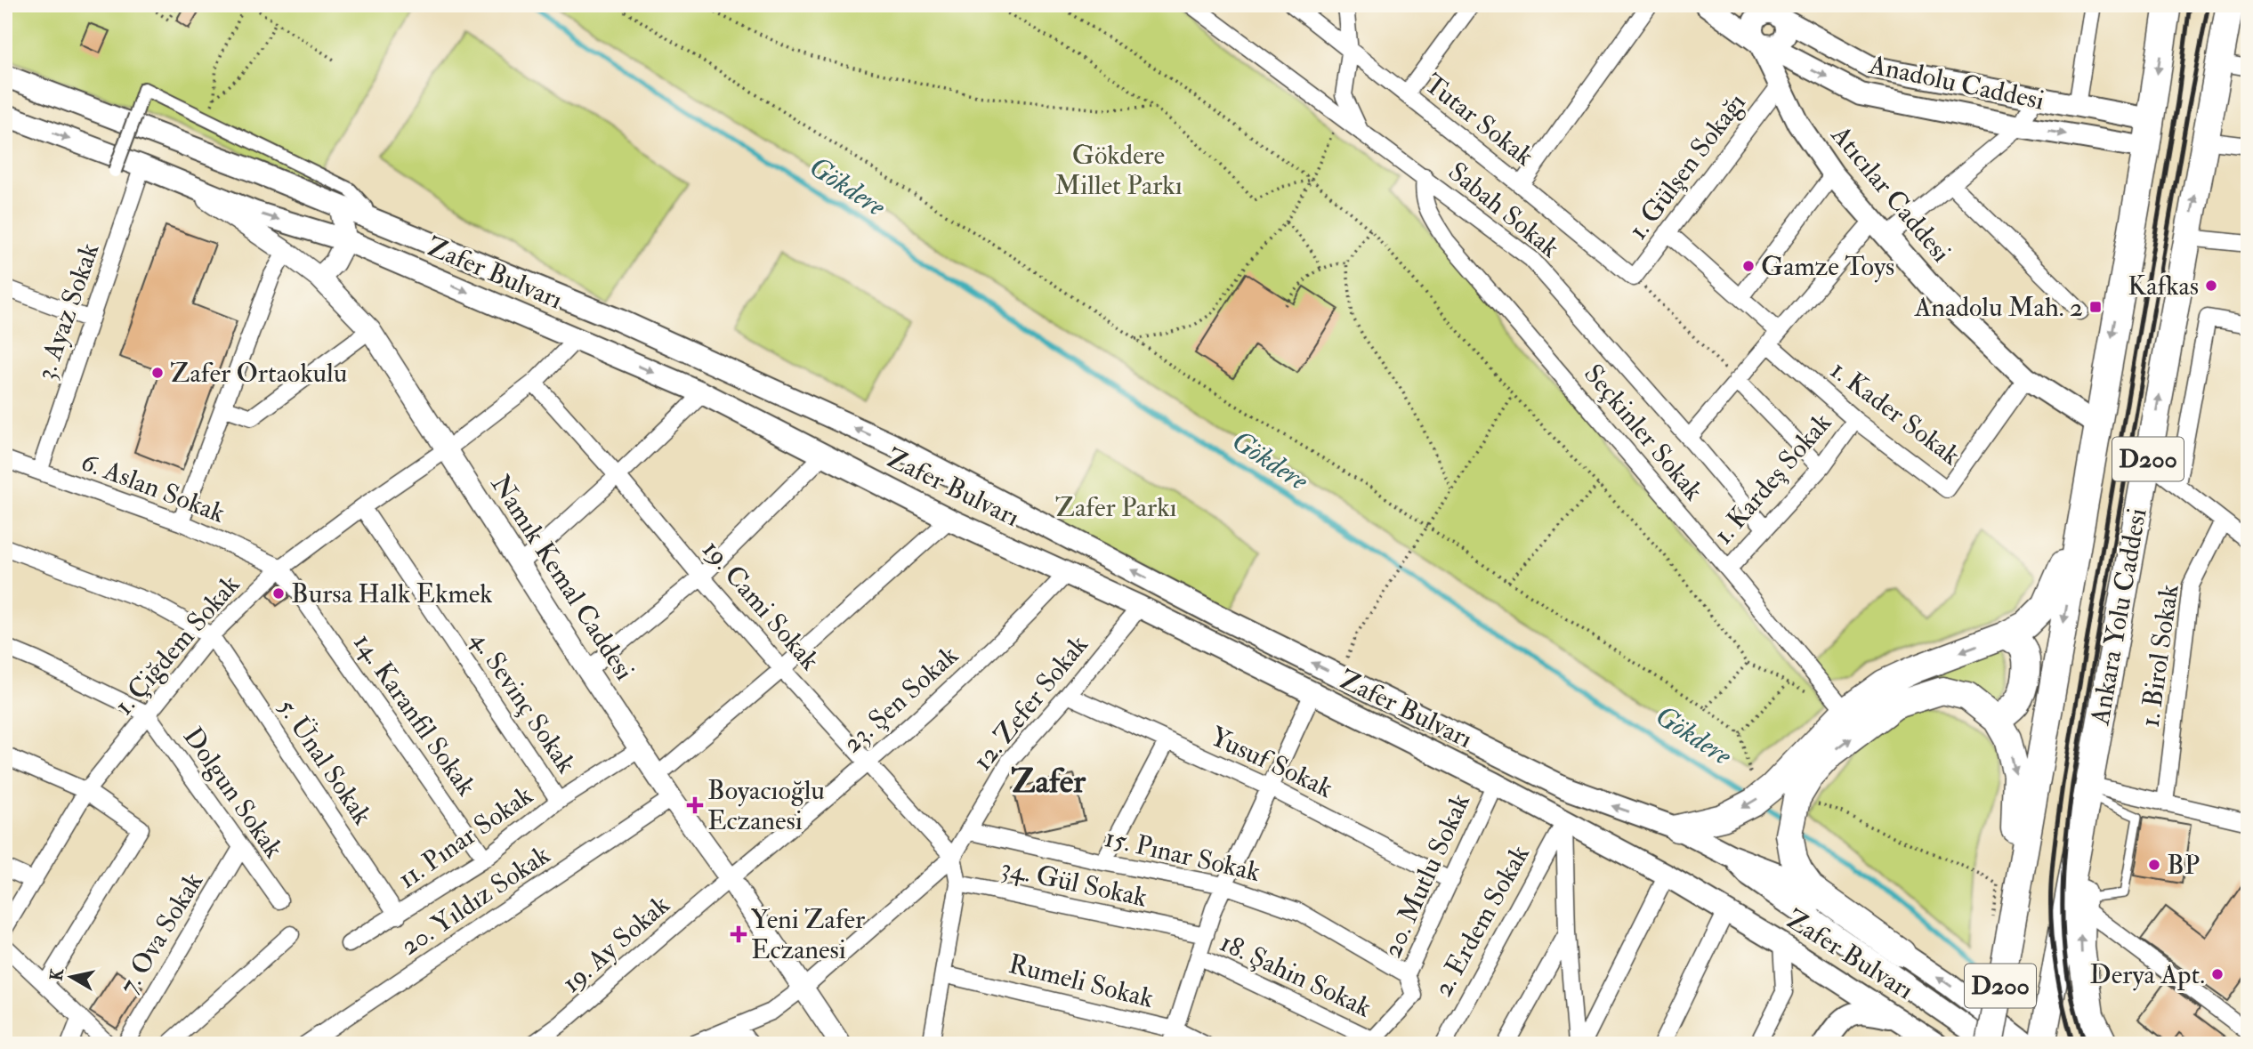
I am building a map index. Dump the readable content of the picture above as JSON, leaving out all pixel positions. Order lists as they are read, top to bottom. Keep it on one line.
{"streets":{"highway":["D200","Ankara Yolu Caddesi"],"main road":["Anadolu Caddesi","Atıcılar Caddesi","Zafer Bulvarı"],"street":["Tutar Sokak","1. Gülşen Sokağı","Sabah Sokak","3. Ayaz Sokak","1. Kader Sokak","Seçkinler Sokak","1. Kardeş Sokak","6. Aslan Sokak","Namık Kemal Caddesi","19. Cami Sokak","1. Çiğdem Sokak","1. Birol Sokak","23. Şen Sokak","4. Sevinç Sokak","12. Zefer Sokak","14. Karanfil Sokak","5. Ünal Sokak","Yusuf Sokak","Dolgun Sokak","11. Pınar Sokak","15. Pınar Sokak","20. Mutlu Sokak","34. Gül Sokak","20. Yıldız Sokak","2. Erdem Sokak","7. Ova Sokak","19. Ay Sokak","18. Şahin Sokak","Rumeli Sokak"]},"crossings":[["Anadolu Caddesi","Atıcılar Caddesi"],["Anadolu Caddesi","Ankara Yolu Caddesi"],["Tutar Sokak","1. Gülşen Sokağı"],["1. Gülşen Sokağı","Atıcılar Caddesi"],["1. Gülşen Sokağı","1. Kader Sokak"],["Atıcılar Caddesi","1. Kader Sokak"],["Atıcılar Caddesi","Ankara Yolu Caddesi"],["Sabah Sokak","Seçkinler Sokak"],["Sabah Sokak","1. Kardeş Sokak"],["Zafer Bulvarı","3. Ayaz Sokak"],["Zafer Bulvarı","Namık Kemal Caddesi"],["Zafer Bulvarı","Ankara Yolu Caddesi"],["Zafer Bulvarı","1. Çiğdem Sokak"],["Zafer Bulvarı","23. Şen Sokak"],["Zafer Bulvarı","12. Zefer Sokak"],["Zafer Bulvarı","20. Mutlu Sokak"],["Zafer Bulvarı","2. Erdem Sokak"],["3. Ayaz Sokak","6. Aslan Sokak"],["1. Kader Sokak","1. Kardeş Sokak"],["Seçkinler Sokak","1. Kardeş Sokak"],["6. Aslan Sokak","1. Çiğdem Sokak"],["6. Aslan Sokak","14. Karanfil Sokak"],["Namık Kemal Caddesi","1. Çiğdem Sokak"],["Namık Kemal Caddesi","23. Şen Sokak"],["Namık Kemal Caddesi","12. Zefer Sokak"],["Namık Kemal Caddesi","11. Pınar Sokak"],["Namık Kemal Caddesi","20. Yıldız Sokak"],["Namık Kemal Caddesi","19. Ay Sokak"],["19. Cami Sokak","1. Çiğdem Sokak"],["19. Cami Sokak","23. Şen Sokak"],["19. Cami Sokak","12. Zefer Sokak"],["19. Cami Sokak","34. Gül Sokak"],["1. Çiğdem Sokak","4. Sevinç Sokak"],["1. Çiğdem Sokak","14. Karanfil Sokak"],["1. Çiğdem Sokak","5. Ünal Sokak"],["1. Çiğdem Sokak","Dolgun Sokak"],["23. Şen Sokak","19. Ay Sokak"],["4. Sevinç Sokak","11. Pınar Sokak"],["12. Zefer Sokak","Yusuf Sokak"],["12. Zefer Sokak","15. Pınar Sokak"],["12. Zefer Sokak","34. Gül Sokak"],["14. Karanfil Sokak","11. Pınar Sokak"],["5. Ünal Sokak","11. Pınar Sokak"],["Yusuf Sokak","20. Mutlu Sokak"],["Dolgun Sokak","7. Ova Sokak"],["15. Pınar Sokak","20. Mutlu Sokak"],["20. Mutlu Sokak","18. Şahin Sokak"]],"districts":["Zafer"],"water":["Gökdere"],"parks":["Gökdere Millet Parkı","Zafer Parkı"],"places":{"other":["Gamze Toys","Kafkas","Zafer Ortaokulu","Bursa Halk Ekmek","BP","Derya Apt."],"transit":["Anadolu Mah. 2"],"health":["Boyacıoğlu Eczanesi","Yeni Zafer Eczanesi"]},"north":"left"}
